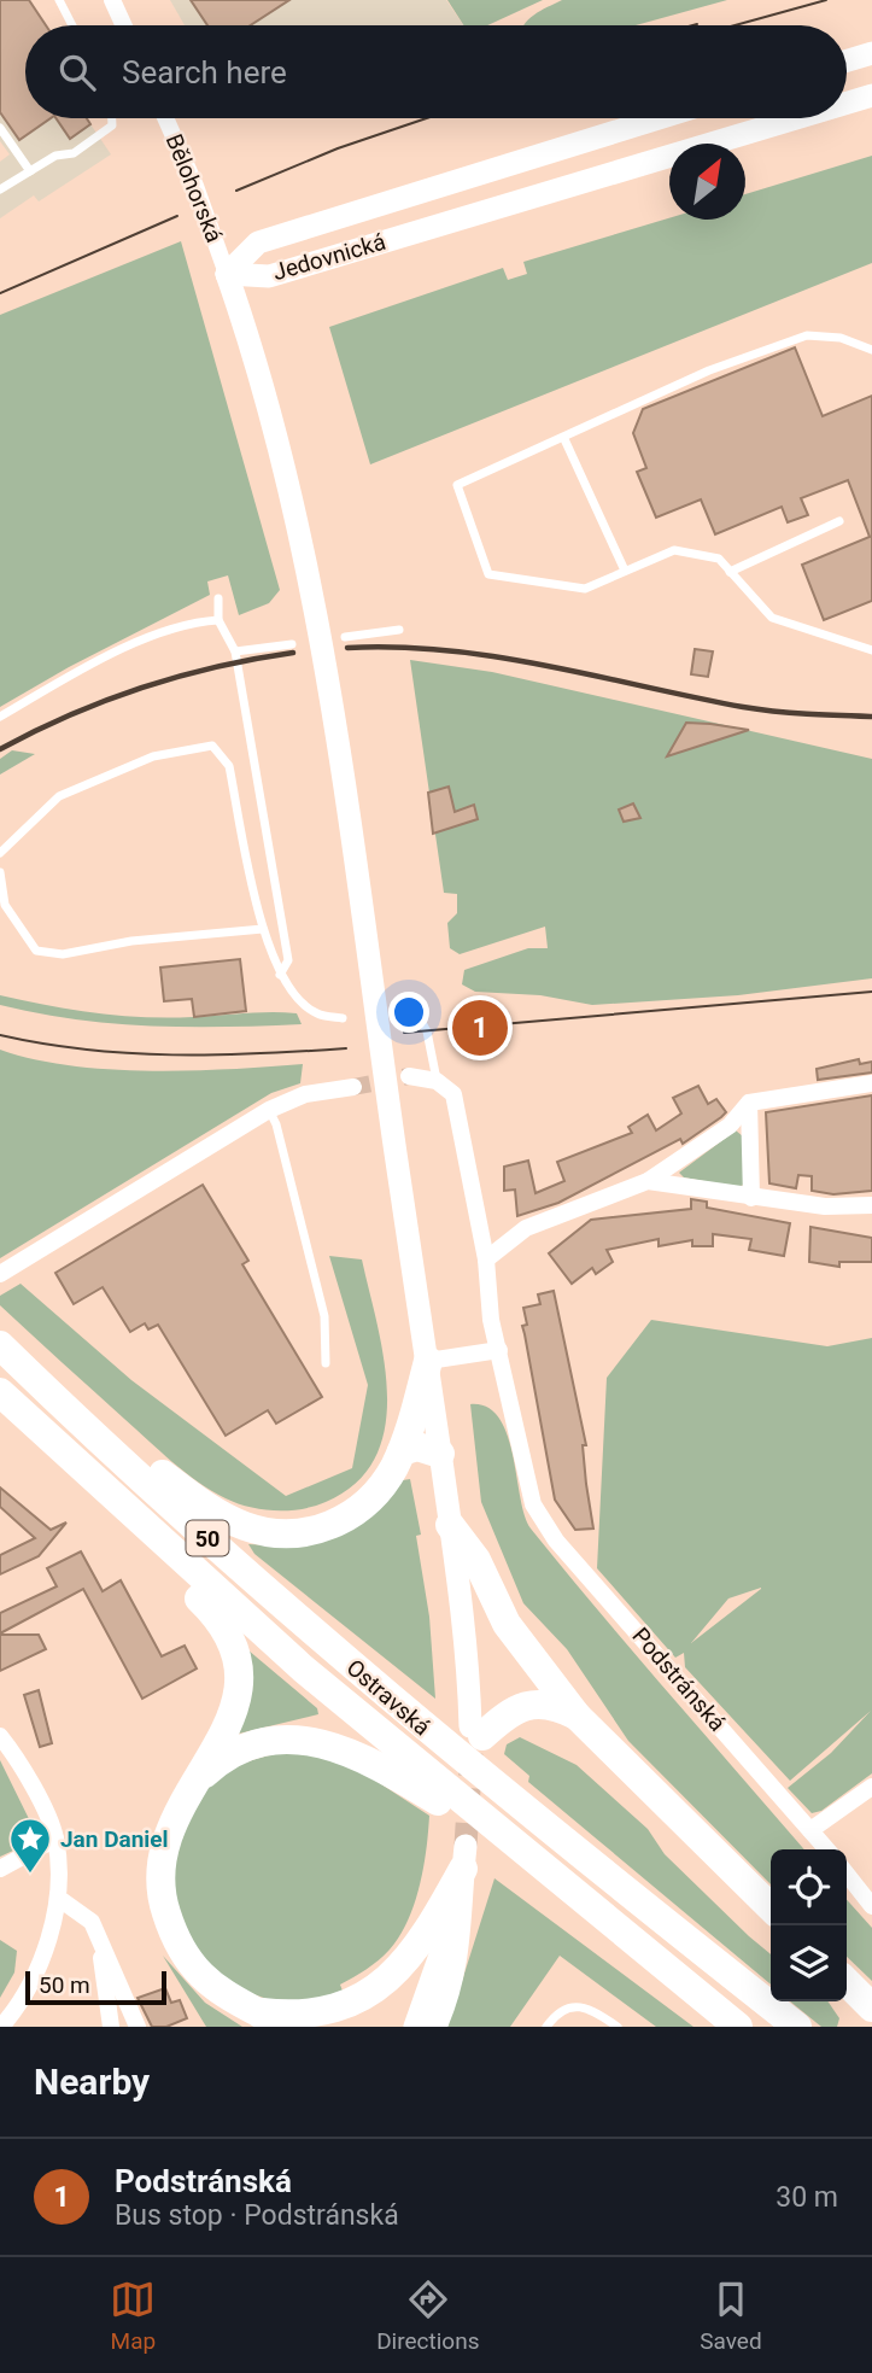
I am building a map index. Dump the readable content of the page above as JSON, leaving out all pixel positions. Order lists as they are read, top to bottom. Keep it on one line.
{"streets":{"highway":["50","Ostravská"],"main road":["Jedovnická"],"street":["Bělohorská","Podstránská"]},"crossings":[["Bělohorská","Jedovnická"],["50","Ostravská"]],"places":{"place":["Jan Daniel"]},"scale_bar":"50 m","north":"top right","page":{"search":"Search here","pins":"1","scale":"50 m","heading":"Nearby","list":[{"mark":"1","name":"Podstránská","note":"Bus stop · Podstránská","value":"30 m"}],"nav":["Map","Directions","Saved"]}}
